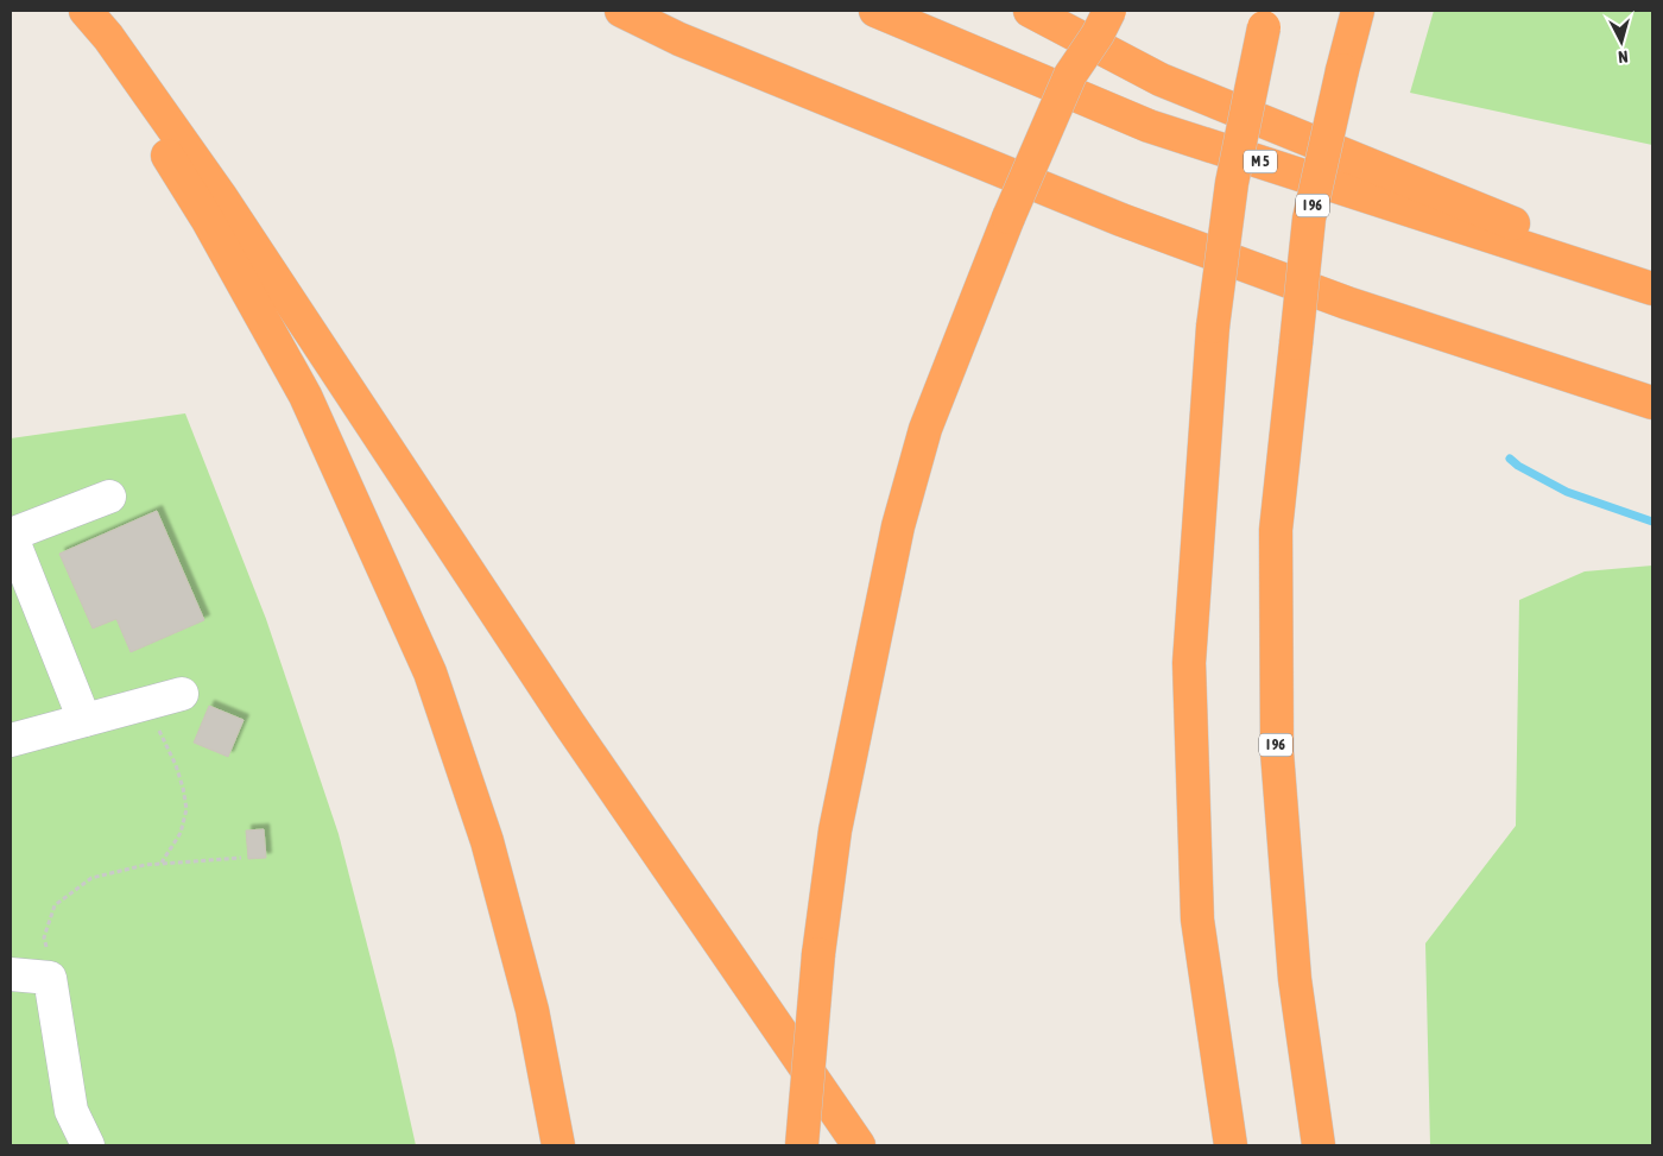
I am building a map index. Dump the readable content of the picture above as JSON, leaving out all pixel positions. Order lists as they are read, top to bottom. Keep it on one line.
{"streets":{"highway":["M 5","I 96"]},"north":"bottom"}
